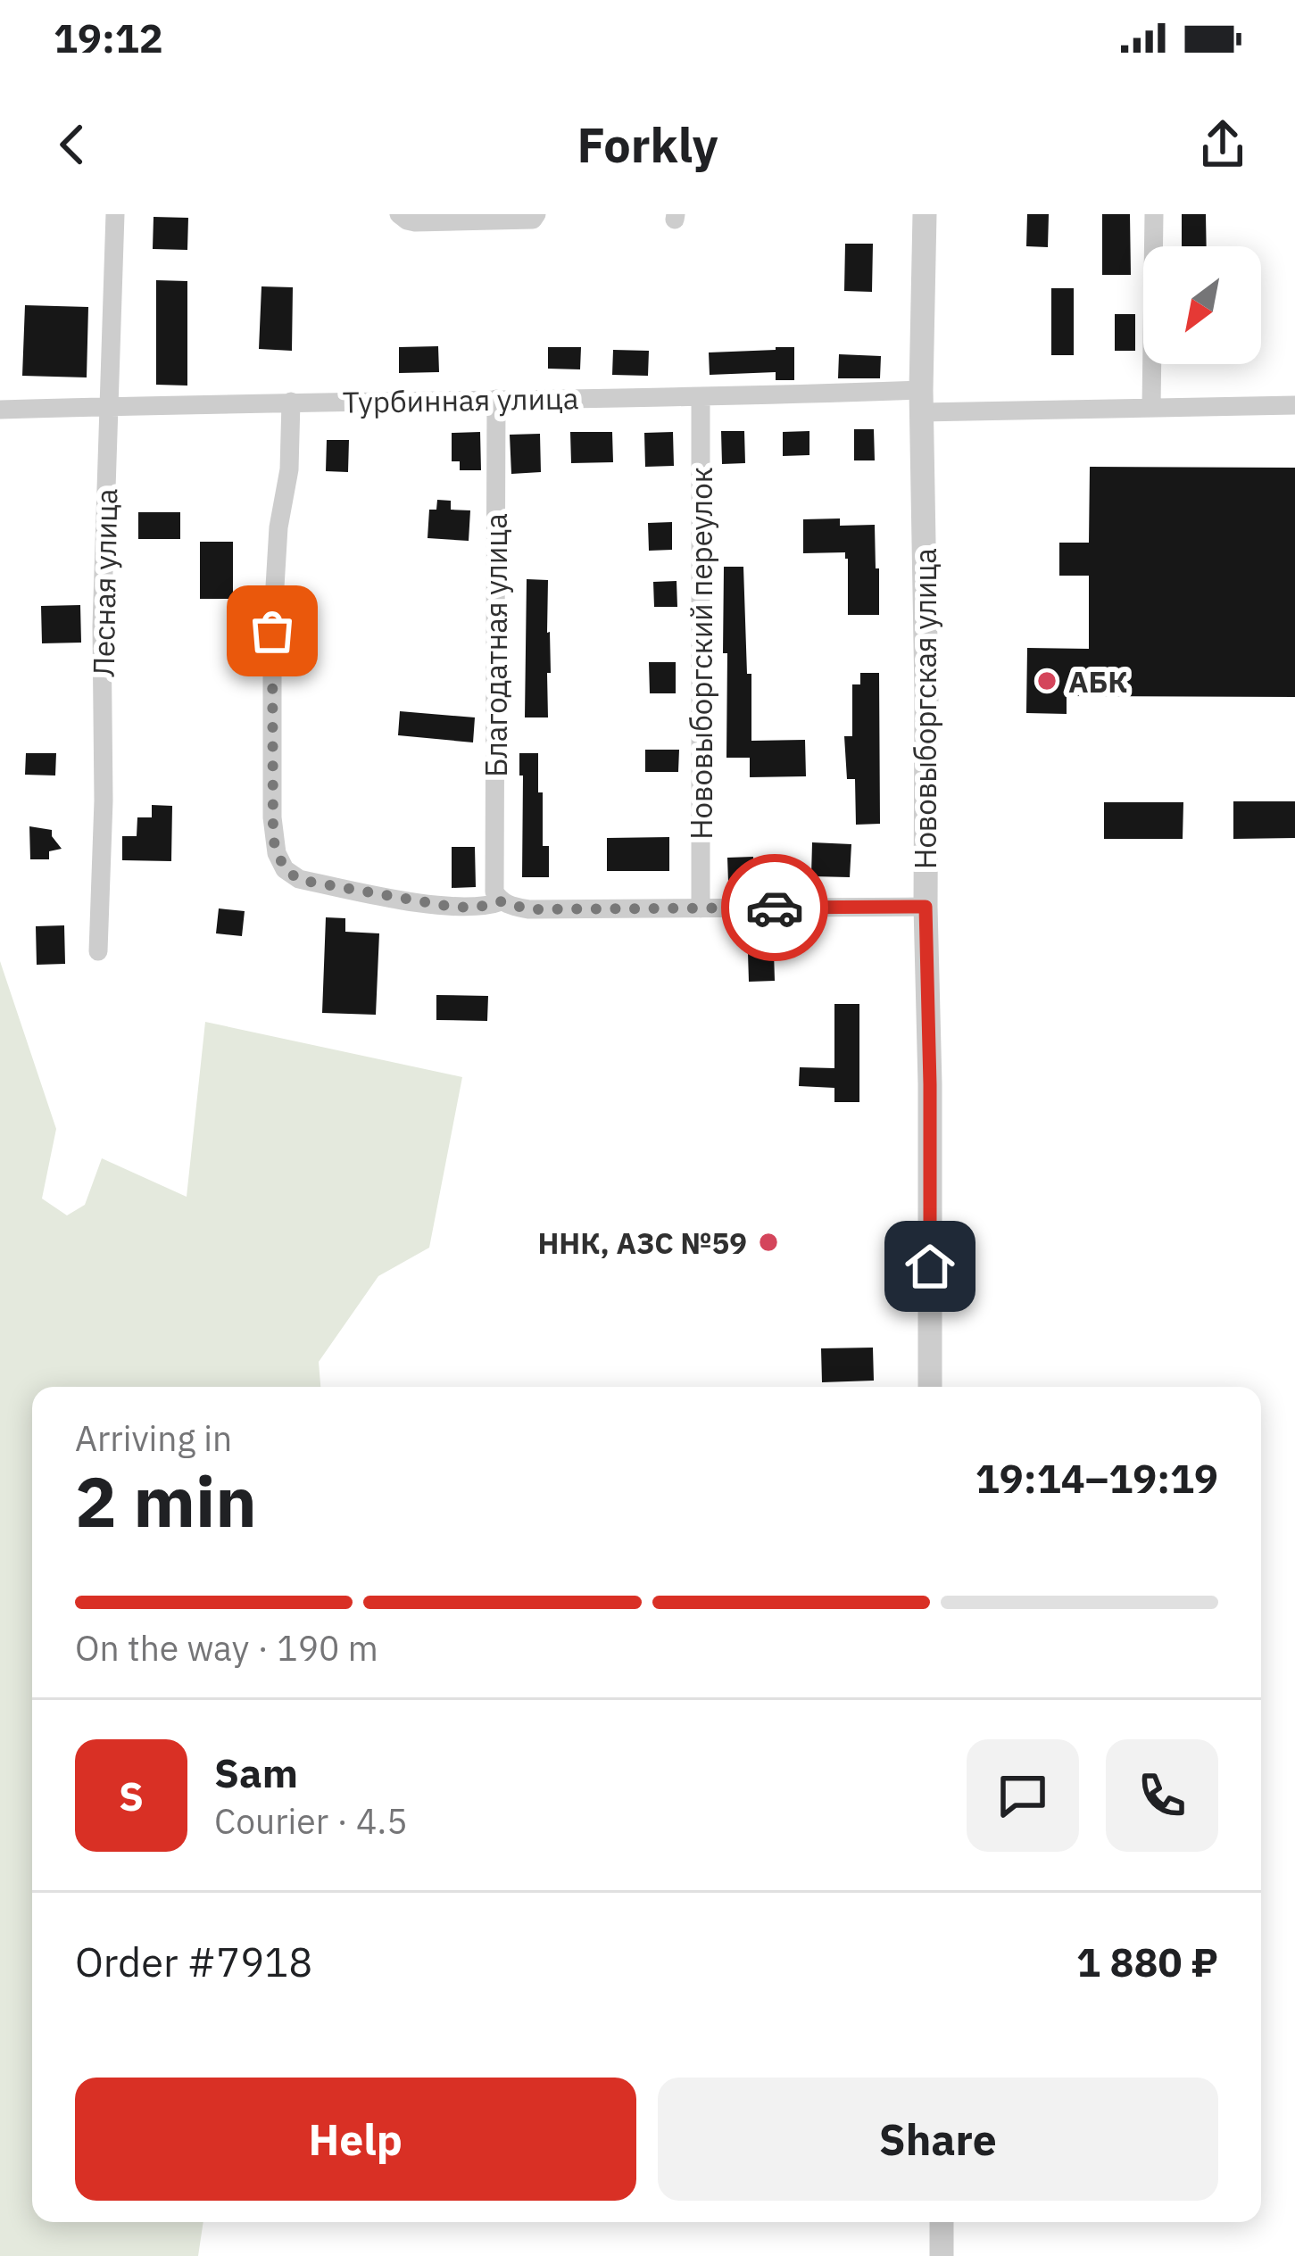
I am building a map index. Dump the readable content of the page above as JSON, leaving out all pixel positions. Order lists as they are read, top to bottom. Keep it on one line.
{"streets":{"street":["Турбинная улица","Лесная улица","Благодатная улица","Нововыборгский переулок","Нововыборгская улица"]},"crossings":[["Турбинная улица","Лесная улица"],["Турбинная улица","Благодатная улица"],["Турбинная улица","Нововыборгский переулок"],["Турбинная улица","Нововыборгская улица"]],"places":["АБК","ННК, АЗС №59"],"north":"bottom left","page":{"status":"19:12","header":"Forkly","heading":["2 min","Arriving in","19:14–19:19"],"panel":["Sam","Courier · 4.5","Order #7918","1 880 ₽"],"bar":"On the way · 190 m","round":"S","buttons":["Help","Share"]}}
